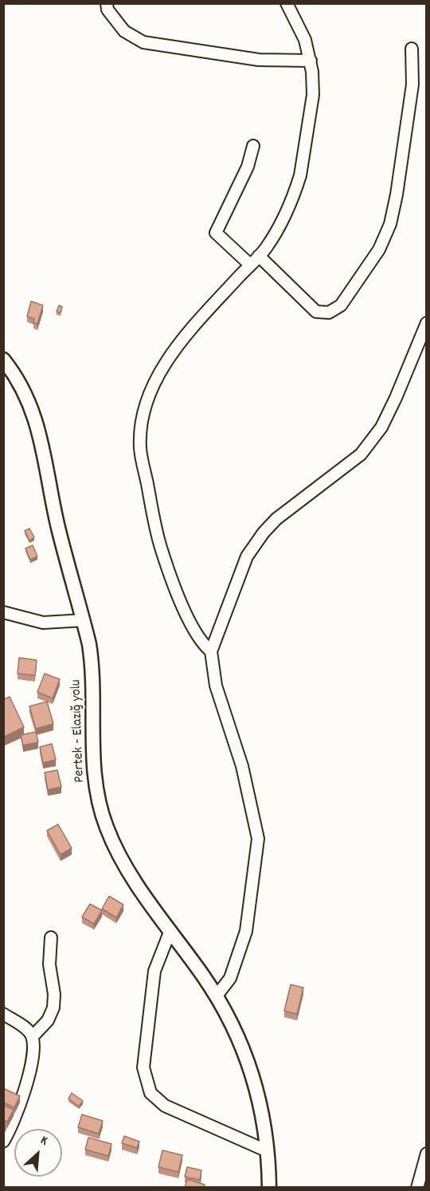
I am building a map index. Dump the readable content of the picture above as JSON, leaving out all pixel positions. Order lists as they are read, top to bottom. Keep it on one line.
{"streets":{"main road":["Pertek - Elazığ yolu"]},"north":"top right"}
